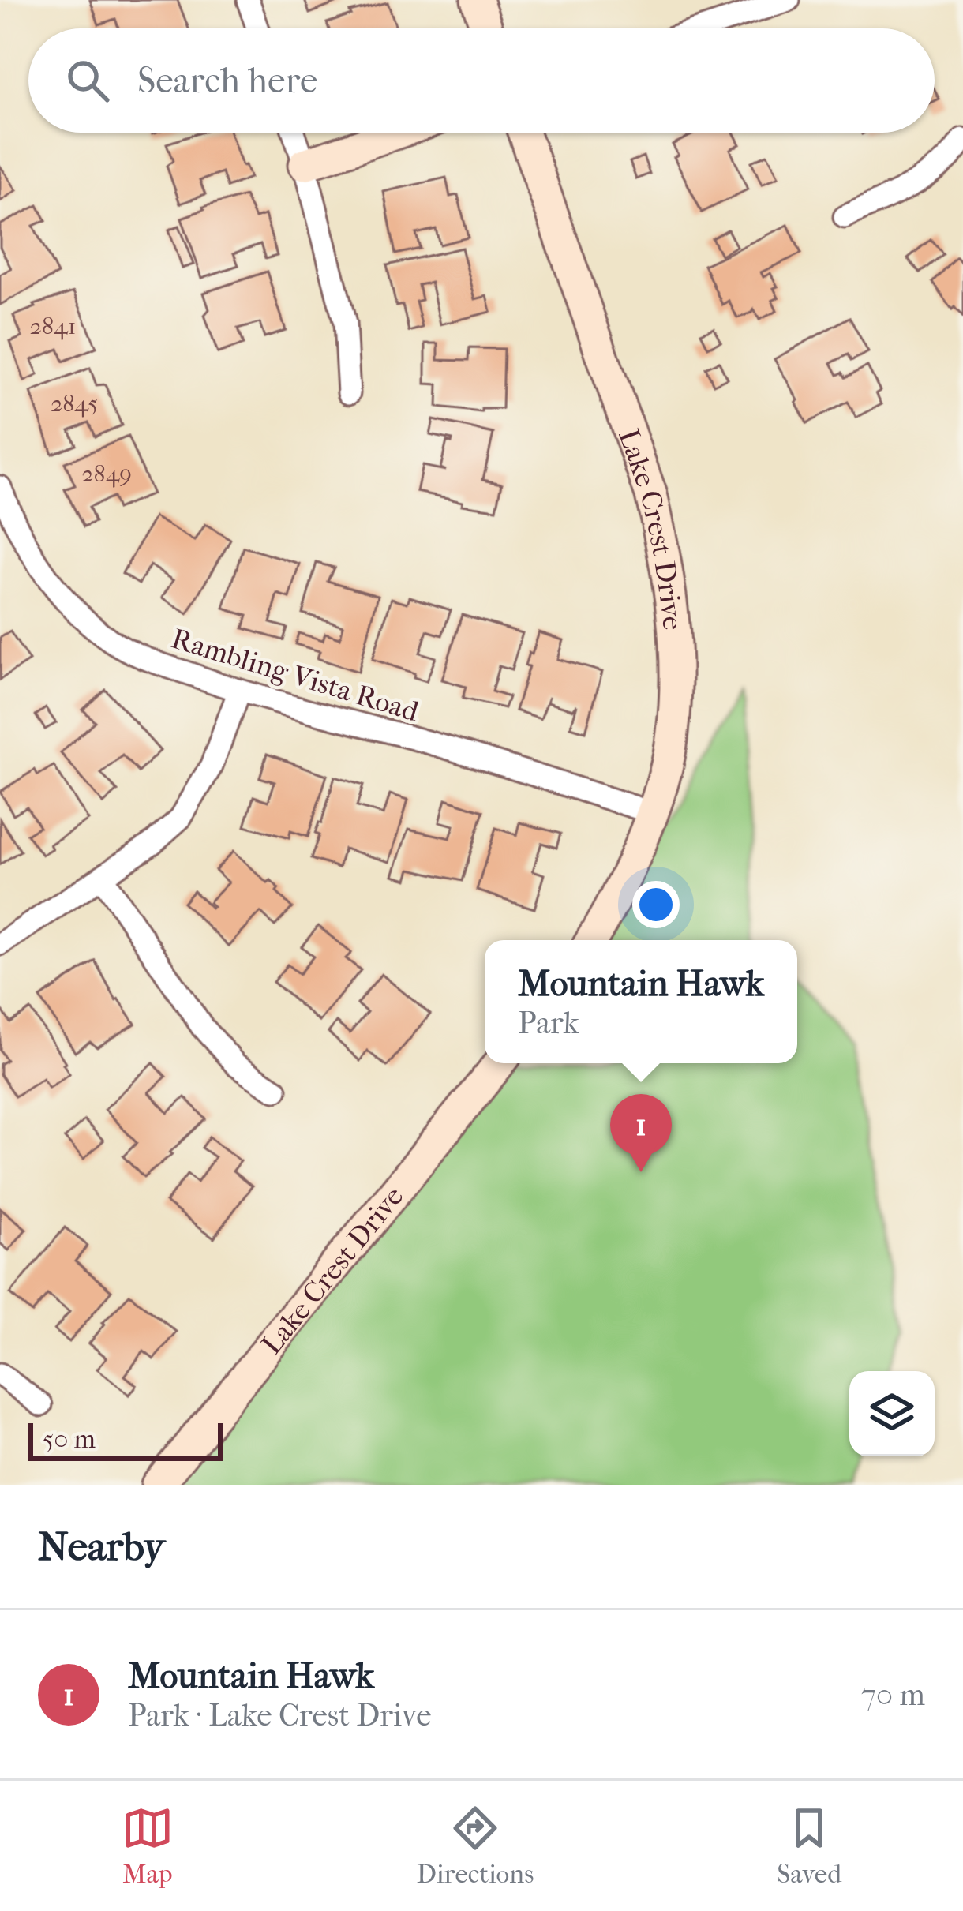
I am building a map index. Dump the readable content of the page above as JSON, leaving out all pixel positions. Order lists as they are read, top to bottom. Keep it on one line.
{"streets":{"main road":["Lake Crest Drive"],"street":["Rambling Vista Road"]},"crossings":[["Lake Crest Drive","Rambling Vista Road"]],"house_numbers":["2841","2845","2849"],"scale_bar":"50 m","page":{"search":"Search here","popup":["Mountain Hawk","Park"],"pins":"1","scale":"50 m","heading":"Nearby","list":[{"mark":"1","name":"Mountain Hawk","note":"Park · Lake Crest Drive","value":"70 m"}],"nav":["Map","Directions","Saved"]}}
